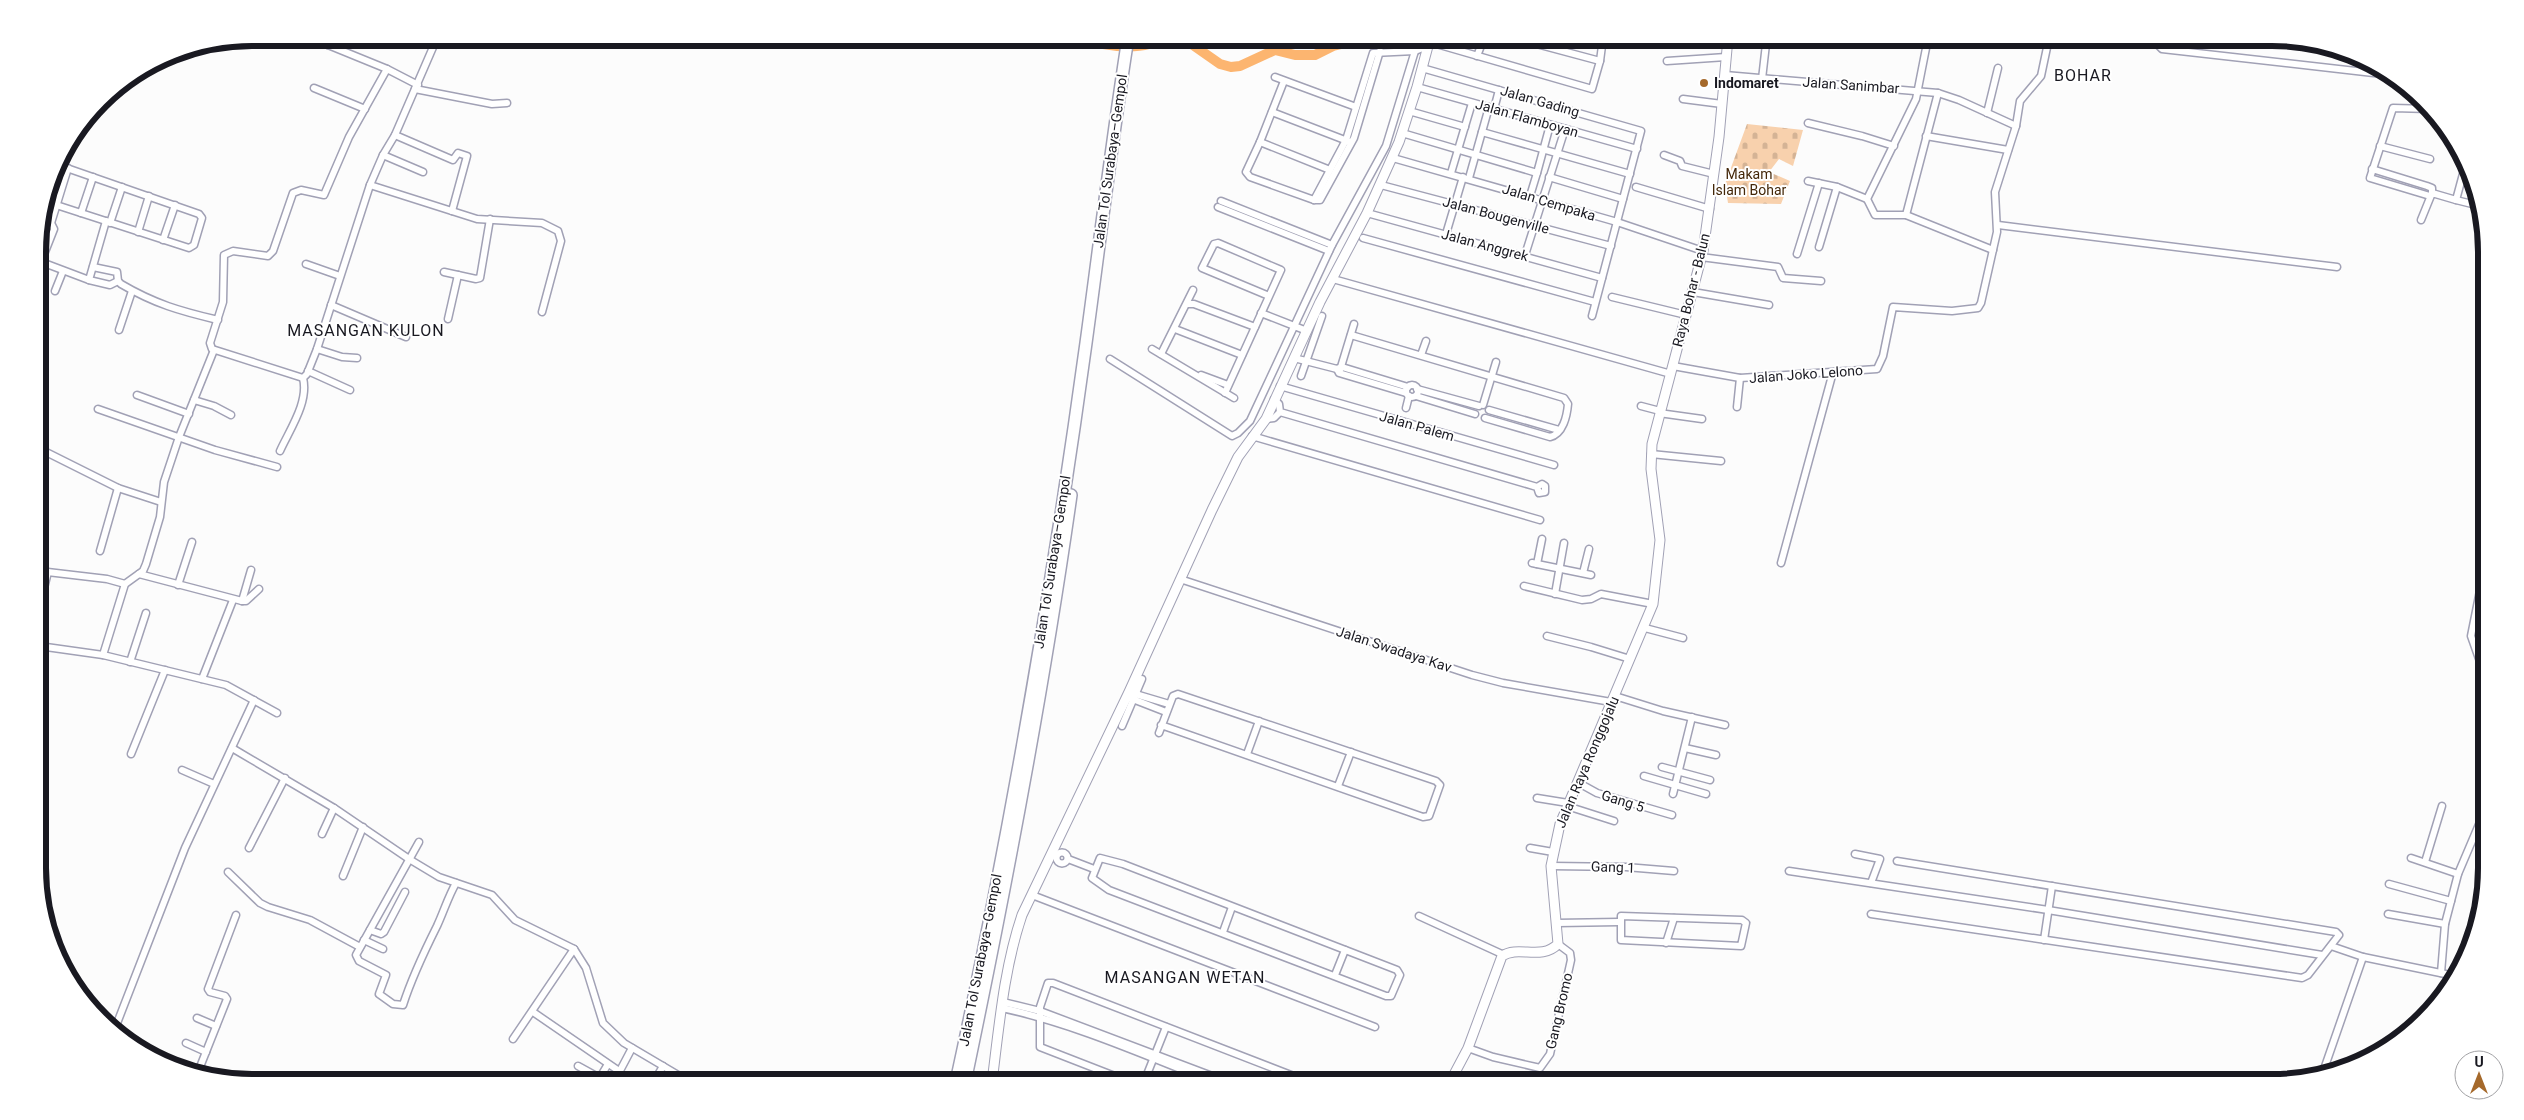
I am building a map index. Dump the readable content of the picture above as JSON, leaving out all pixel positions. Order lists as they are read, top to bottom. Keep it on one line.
{"streets":{"highway":["Jalan Tol Surabaya–Gempol"],"street":["Jalan Sanimbar","Jalan Gading","Jalan Flamboyan","Jalan Cempaka","Jalan Bougenville","Jalan Anggrek","Raya Bohar - Balun","Jalan Joko Lelono","Jalan Palem","Jalan Swadaya Kav","Jalan Raya Ronggojalu","Gang 5","Gang 1","Gang Bromo"]},"crossings":[["Jalan Sanimbar","Raya Bohar - Balun"],["Jalan Gading","Jalan Flamboyan"],["Jalan Cempaka","Raya Bohar - Balun"],["Raya Bohar - Balun","Jalan Joko Lelono"],["Raya Bohar - Balun","Jalan Raya Ronggojalu"],["Jalan Swadaya Kav","Jalan Raya Ronggojalu"],["Jalan Raya Ronggojalu","Gang 5"],["Jalan Raya Ronggojalu","Gang 1"],["Jalan Raya Ronggojalu","Gang Bromo"]],"districts":["BOHAR","MASANGAN KULON","MASANGAN WETAN"],"parks":["Makam Islam Bohar"],"places":["Indomaret"],"north":"top"}
